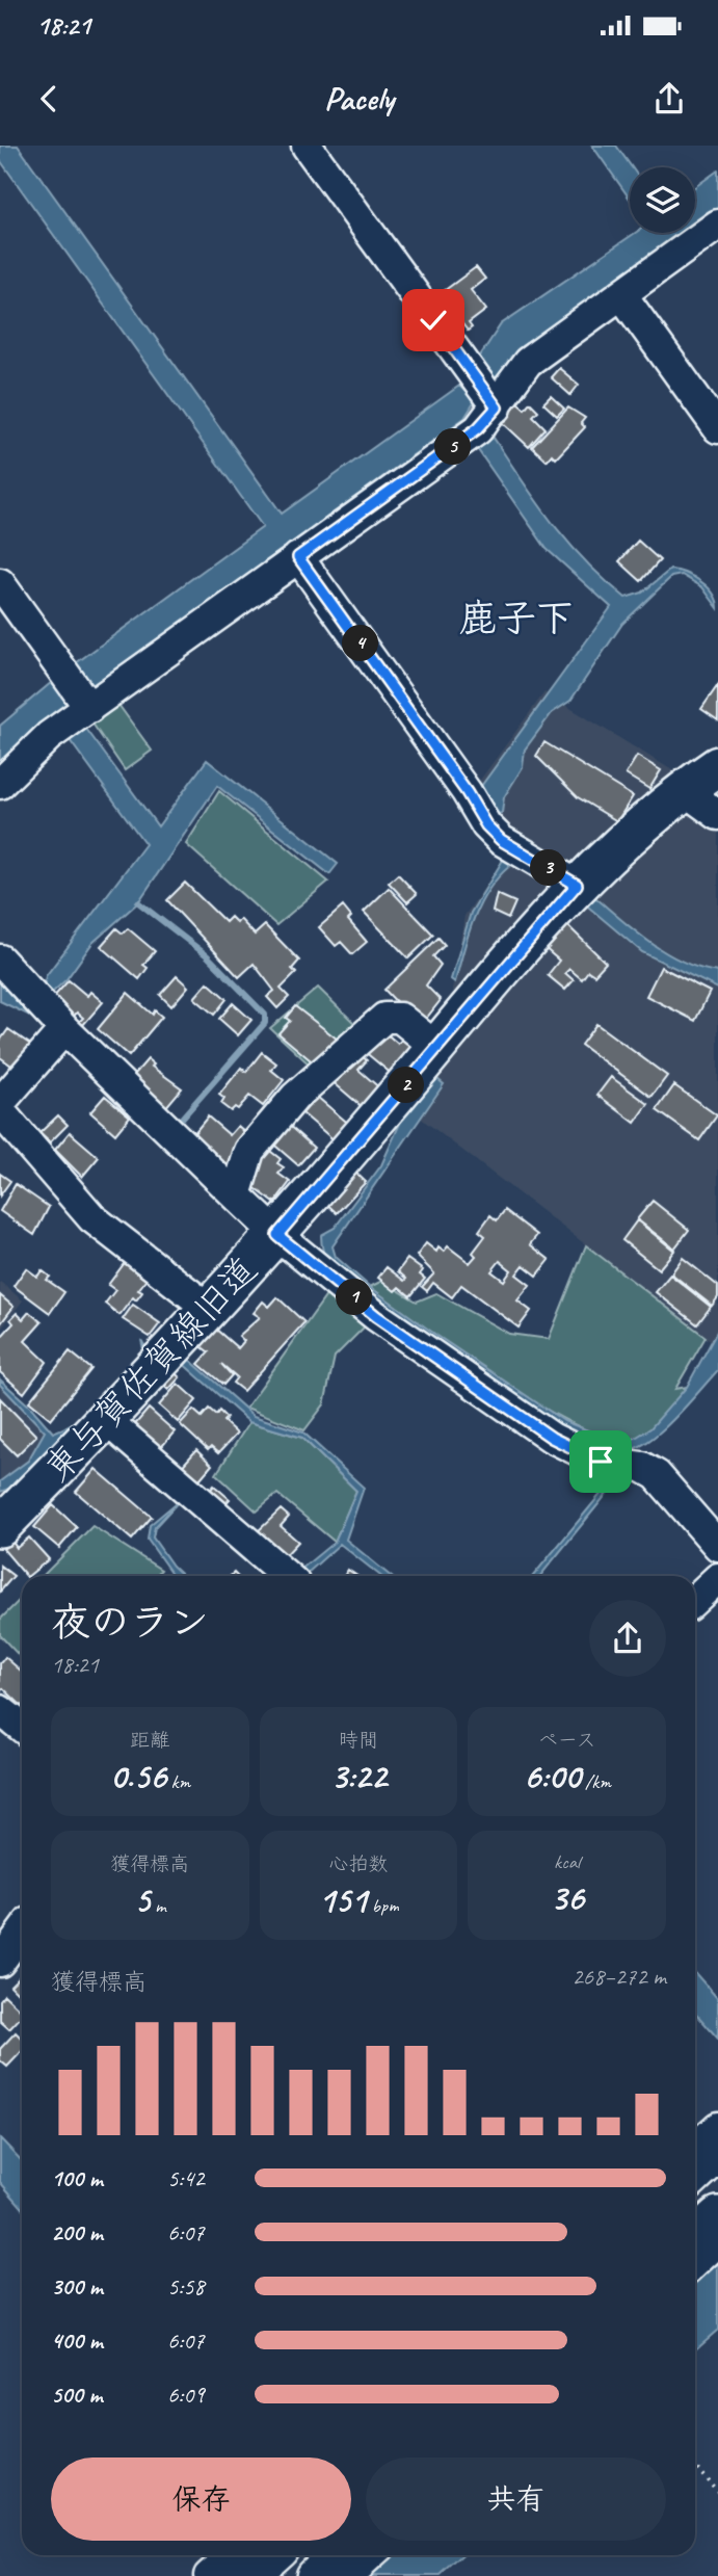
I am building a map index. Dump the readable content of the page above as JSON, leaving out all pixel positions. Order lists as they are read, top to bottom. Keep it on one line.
{"streets":{"main road":["東与賀佐賀線旧道"]},"districts":["鹿子下"],"page":{"status":"18:21","header":"Pacely","pins":["5","4","3","2","1"],"heading":["夜のラン","18:21"],"stats":[["距離","0.56 km"],["時間","3:22"],["ペース","6:00 /km"],["獲得標高","5 m"],["心拍数","151 bpm"],["kcal","36"]],"chart":["獲得標高","268–272 m"],"list":[{"name":"100 m","note":"5:42"},{"name":"200 m","note":"6:07"},{"name":"300 m","note":"5:58"},{"name":"400 m","note":"6:07"},{"name":"500 m","note":"6:09"}],"buttons":["保存","共有"]}}
